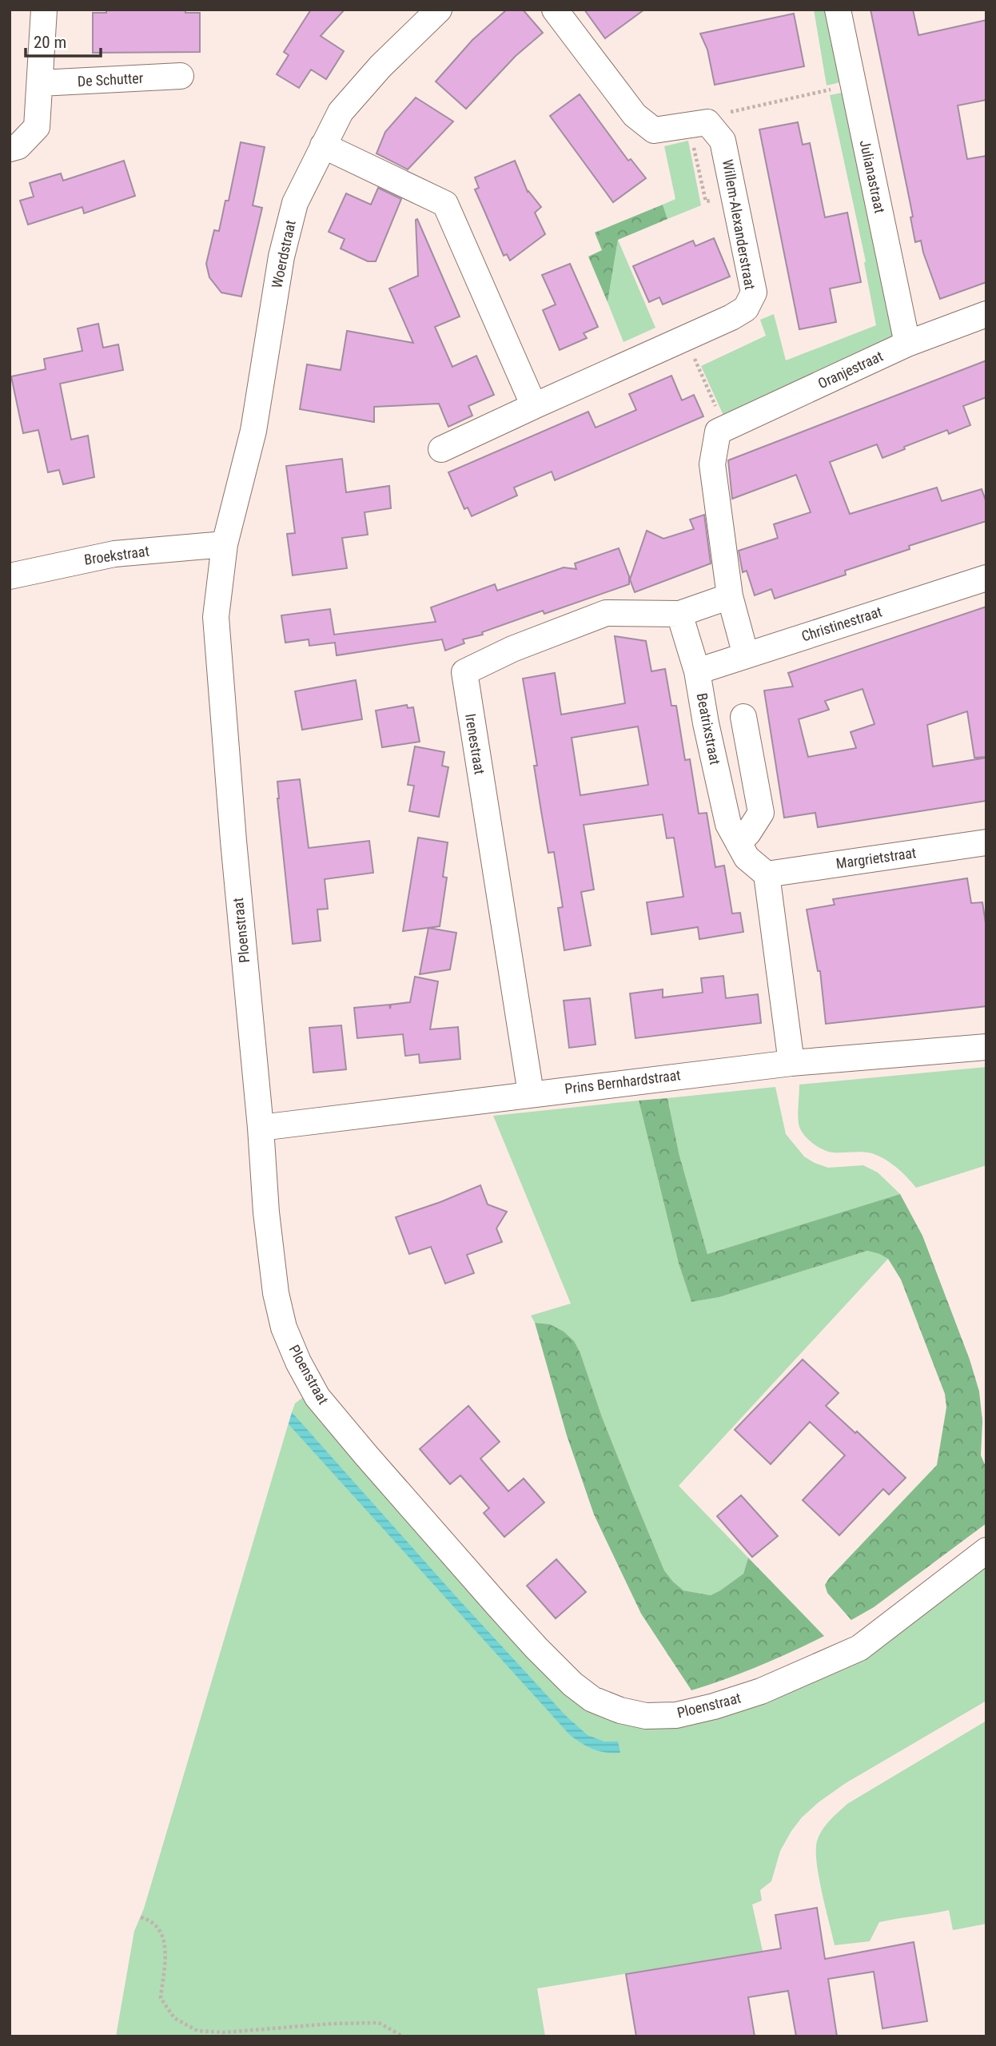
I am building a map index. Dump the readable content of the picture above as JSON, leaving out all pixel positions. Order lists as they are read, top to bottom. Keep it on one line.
{"streets":{"street":["De Schutter","Julianastraat","Willem-Alexanderstraat","Woerdstraat","Oranjestraat","Broekstraat","Christinestraat","Beatrixstraat","Irenestraat","Margrietstraat","Ploenstraat","Prins Bernhardstraat"]},"crossings":[["Julianastraat","Oranjestraat"],["Woerdstraat","Broekstraat"],["Woerdstraat","Ploenstraat"],["Broekstraat","Ploenstraat"],["Christinestraat","Beatrixstraat"],["Beatrixstraat","Irenestraat"],["Beatrixstraat","Margrietstraat"],["Irenestraat","Prins Bernhardstraat"],["Ploenstraat","Prins Bernhardstraat"]],"scale_bar":"20 m"}
